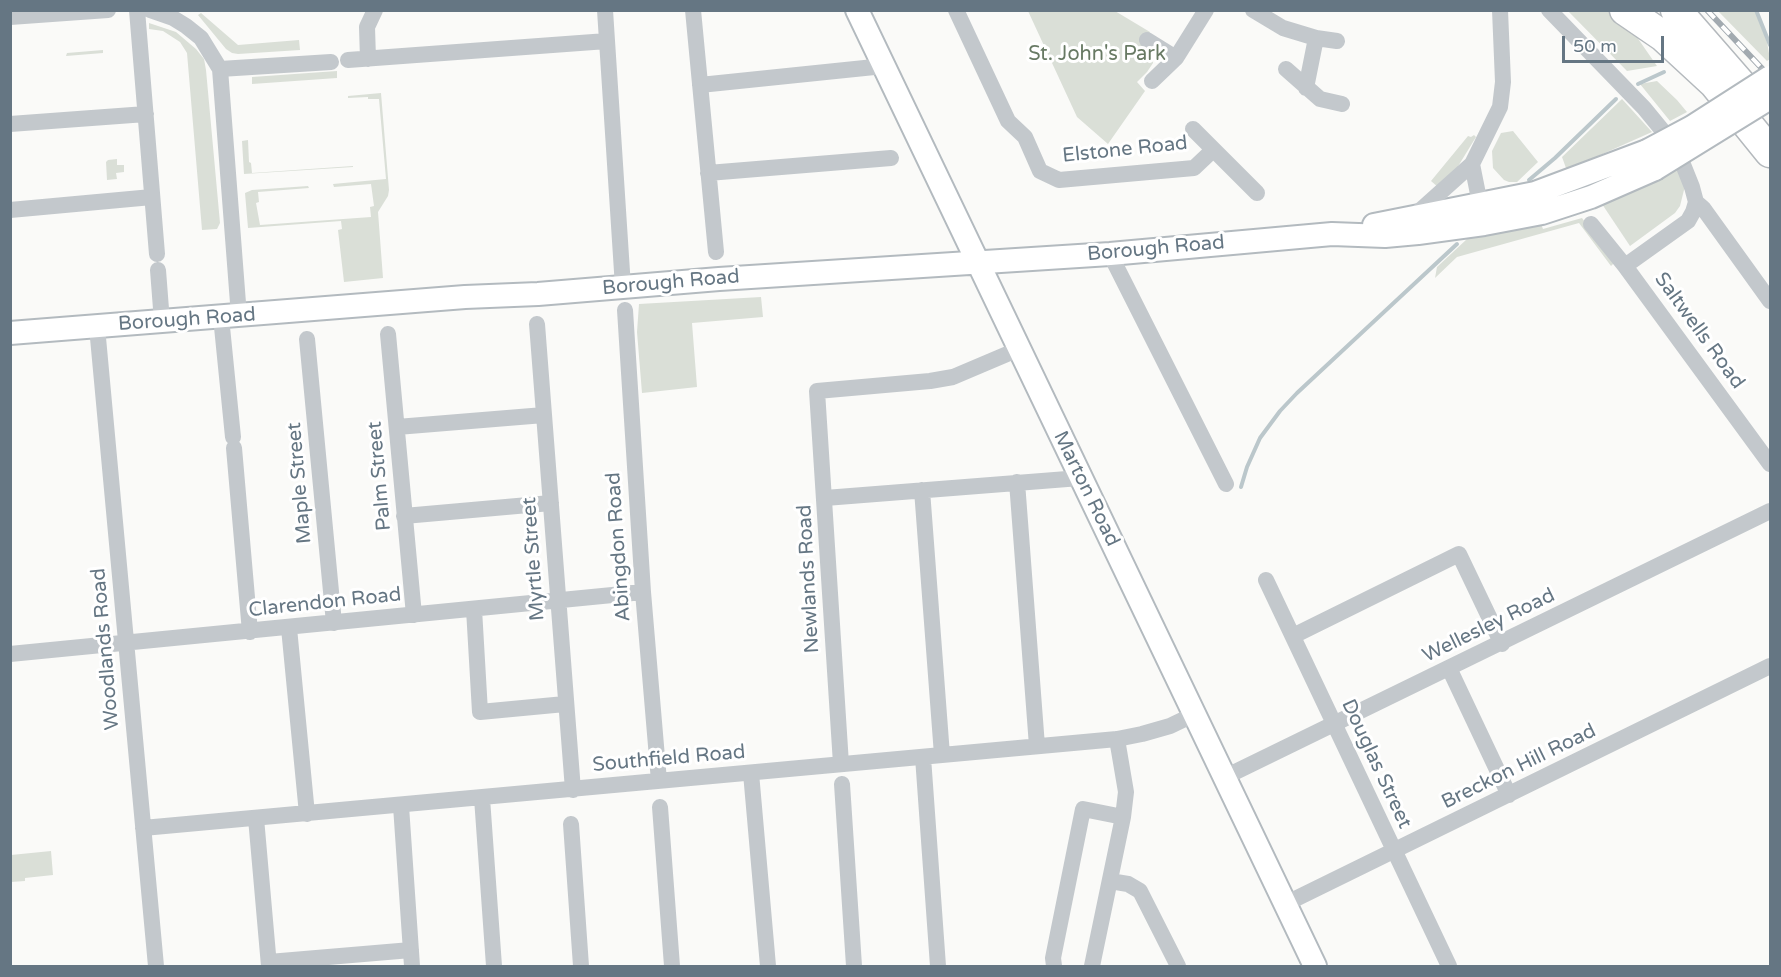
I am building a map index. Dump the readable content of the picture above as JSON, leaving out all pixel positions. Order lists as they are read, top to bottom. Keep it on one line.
{"streets":{"street":["Elstone Road","Borough Road","Saltwells Road","Palm Street","Maple Street","Marton Road","Abingdon Road","Myrtle Street","Newlands Road","Clarendon Road","Wellesley Road","Woodlands Road","Southfield Road","Douglas Street","Breckon Hill Road"]},"crossings":[["Borough Road","Marton Road"],["Borough Road","Woodlands Road"],["Palm Street","Clarendon Road"],["Maple Street","Clarendon Road"],["Marton Road","Newlands Road"],["Marton Road","Wellesley Road"],["Marton Road","Southfield Road"],["Marton Road","Breckon Hill Road"],["Abingdon Road","Clarendon Road"],["Abingdon Road","Southfield Road"],["Myrtle Street","Clarendon Road"],["Myrtle Street","Southfield Road"],["Newlands Road","Southfield Road"],["Clarendon Road","Woodlands Road"],["Wellesley Road","Douglas Street"],["Woodlands Road","Southfield Road"],["Douglas Street","Breckon Hill Road"]],"parks":["St. John's Park"],"scale_bar":"50 m"}
